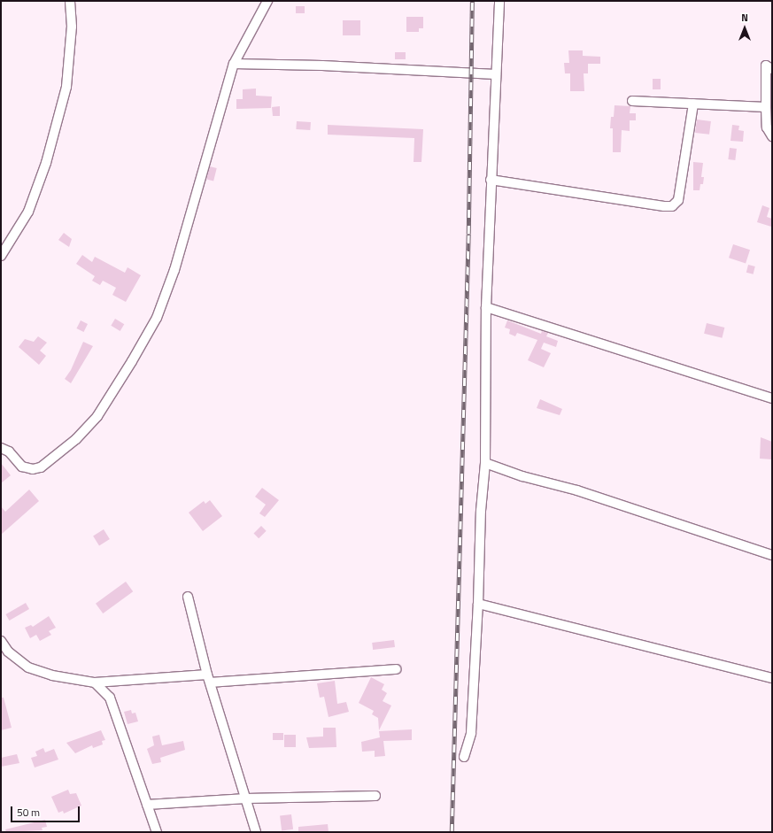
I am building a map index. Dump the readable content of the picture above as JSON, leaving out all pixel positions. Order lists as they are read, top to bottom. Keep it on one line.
{"scale_bar":"50 m","north":"top"}
